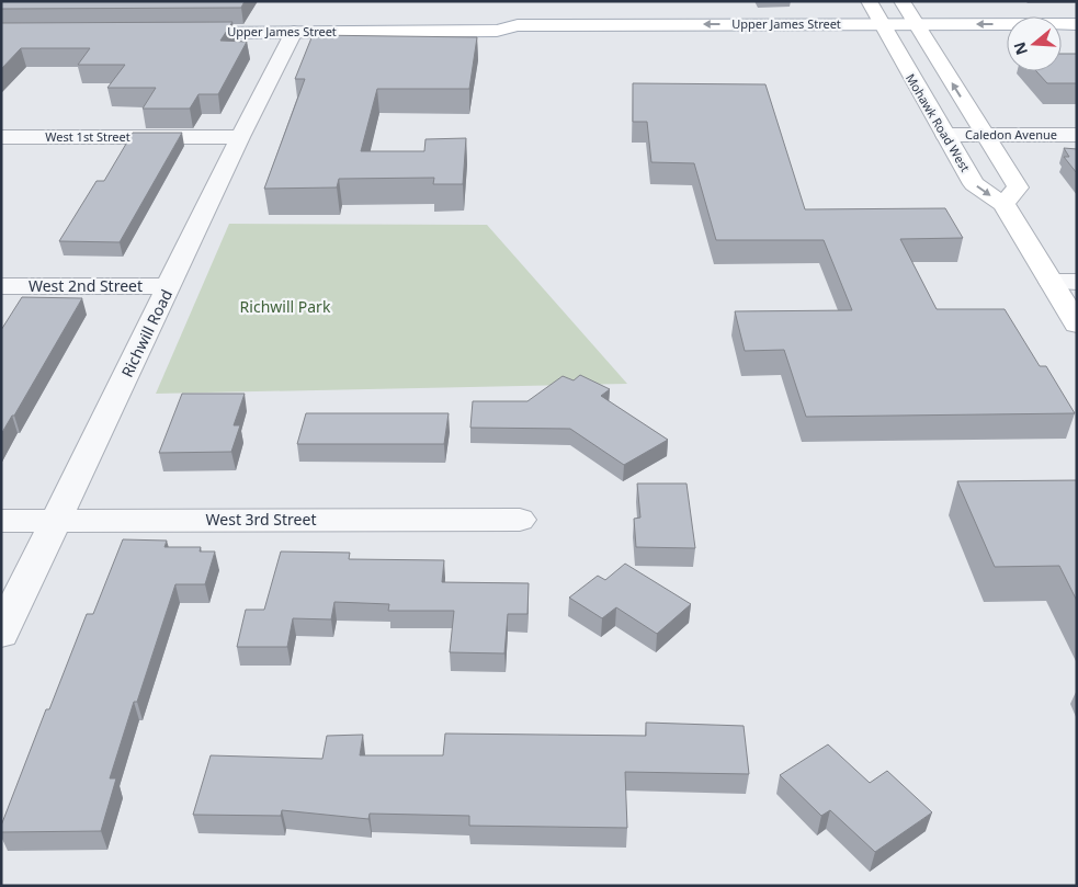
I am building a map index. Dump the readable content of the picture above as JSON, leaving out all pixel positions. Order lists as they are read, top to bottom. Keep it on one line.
{"streets":{"main road":["Upper James Street","Mohawk Road West"],"street":["Caledon Avenue","West 1st Street","West 2nd Street","Richwill Road","West 3rd Street"]},"crossings":[["Upper James Street","Mohawk Road West"],["Upper James Street","Richwill Road"],["Mohawk Road West","Caledon Avenue"],["West 1st Street","Richwill Road"],["West 2nd Street","Richwill Road"],["Richwill Road","West 3rd Street"]],"parks":["Richwill Park"],"north":"left"}
